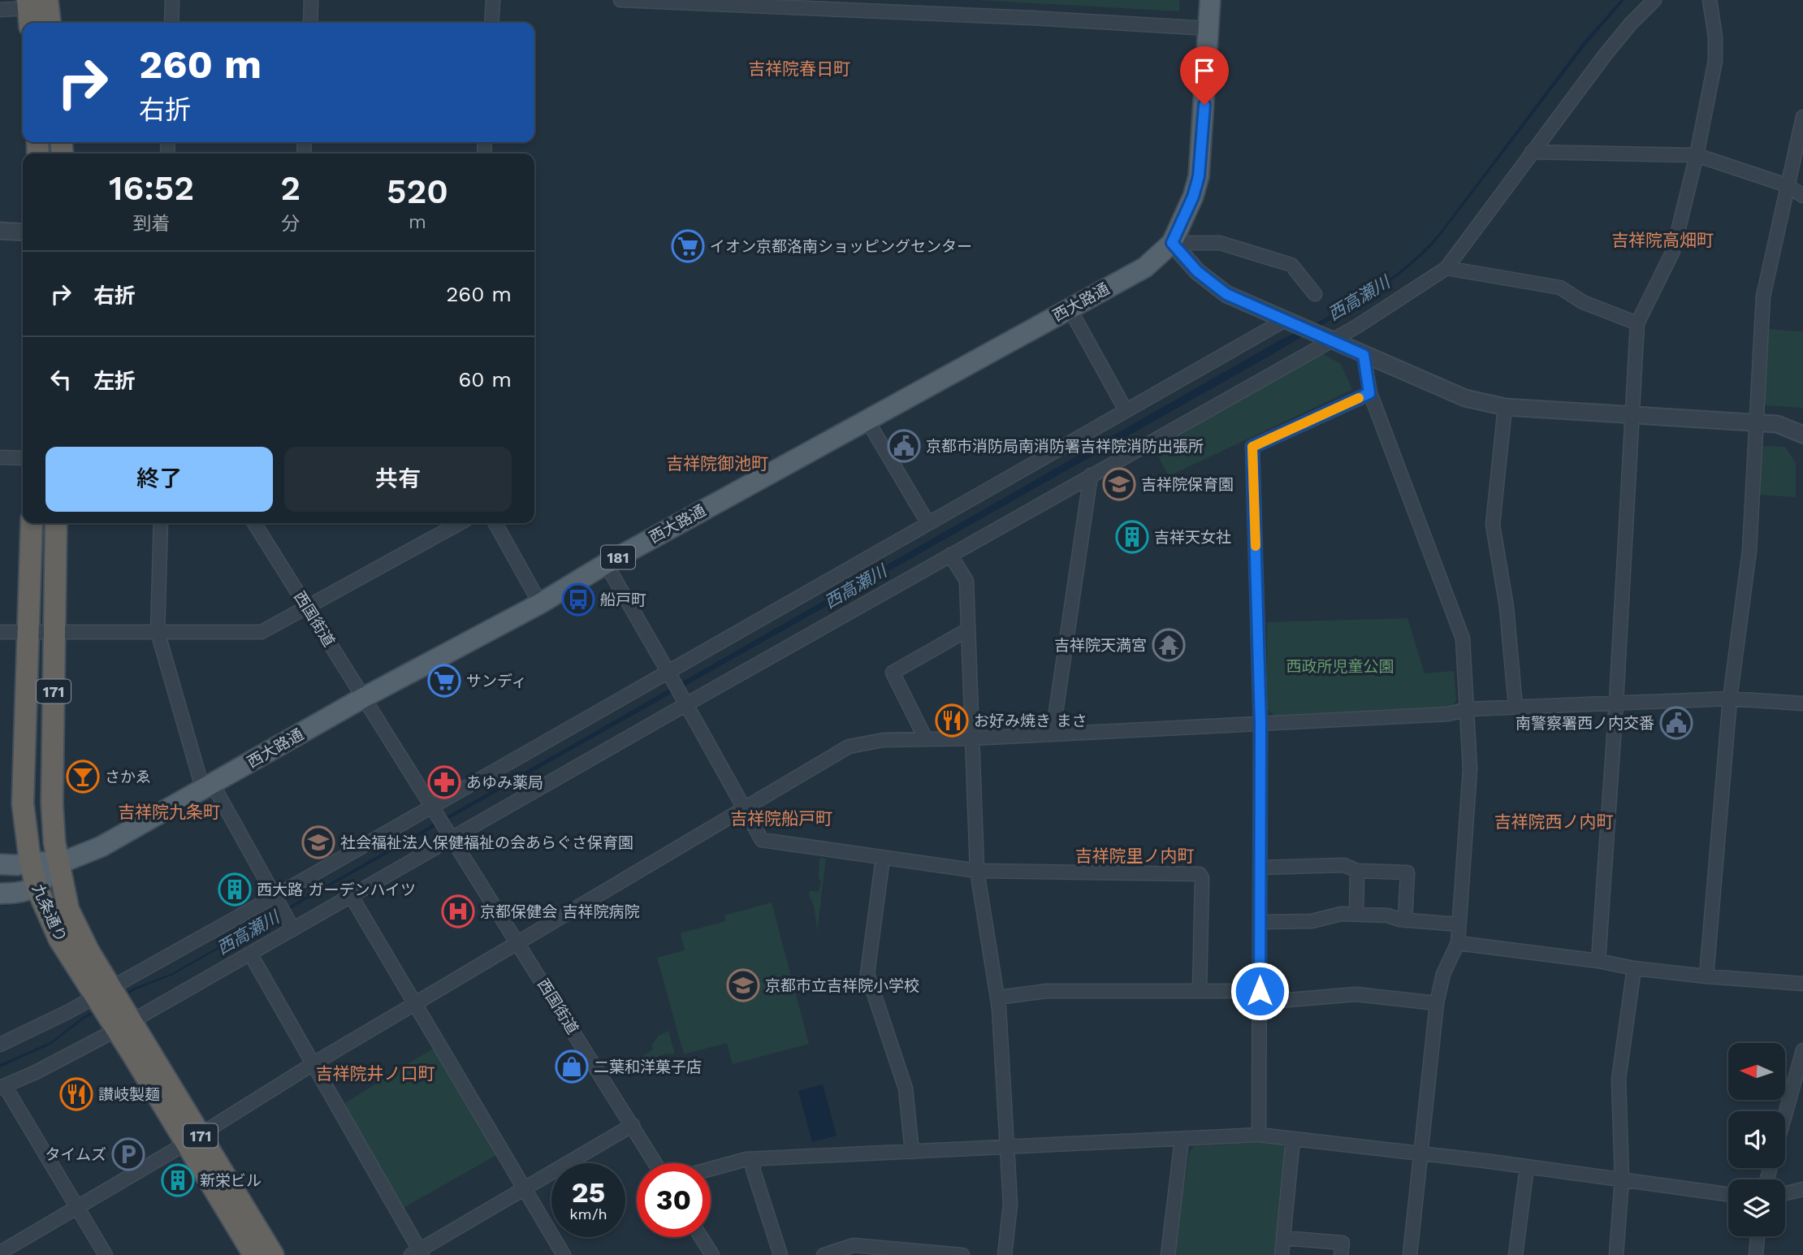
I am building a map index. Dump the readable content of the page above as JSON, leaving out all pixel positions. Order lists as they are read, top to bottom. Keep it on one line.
{"streets":{"highway":["171","九条通り"],"main road":["西大路通","181"],"street":["西国街道"]},"crossings":[["西大路通","181"],["西大路通","西国街道"],["西大路通","九条通り"]],"districts":["吉祥院春日町","吉祥院高畑町","吉祥院御池町","吉祥院九条町","吉祥院船戸町","吉祥院西ノ内町","吉祥院里ノ内町","吉祥院井ノ口町"],"water":["西高瀬川"],"parks":["西政所児童公園"],"places":{"supermarket":["イオン京都洛南ショッピングセンター","サンディ"],"public building":["京都市消防局南消防署吉祥院消防出張所","南警察署西ノ内交番"],"school or university":["吉祥院保育園","社会福祉法人保健福祉の会あらぐさ保育園","京都市立吉祥院小学校"],"building":["吉祥天女社","西大路 ガーデンハイツ","新栄ビル"],"bus stop":["船戸町"],"temple":["吉祥院天満宮"],"restaurant":["お好み焼き まさ","讃岐製麺"],"bar":["さかゑ"],"pharmacy":["あゆみ薬局"],"hospital":["京都保健会 吉祥院病院"],"shop":["二葉和洋菓子店"],"parking":["タイムズ"]},"north":"left","page":{"turn":["260 m","右折"],"eta":["16:52","到着","2","分","520","m"],"list":[{"name":"右折","value":"260 m"},{"name":"左折","value":"60 m"}],"buttons":["終了","共有"],"speed":"25 km/h","limit":"30"}}
